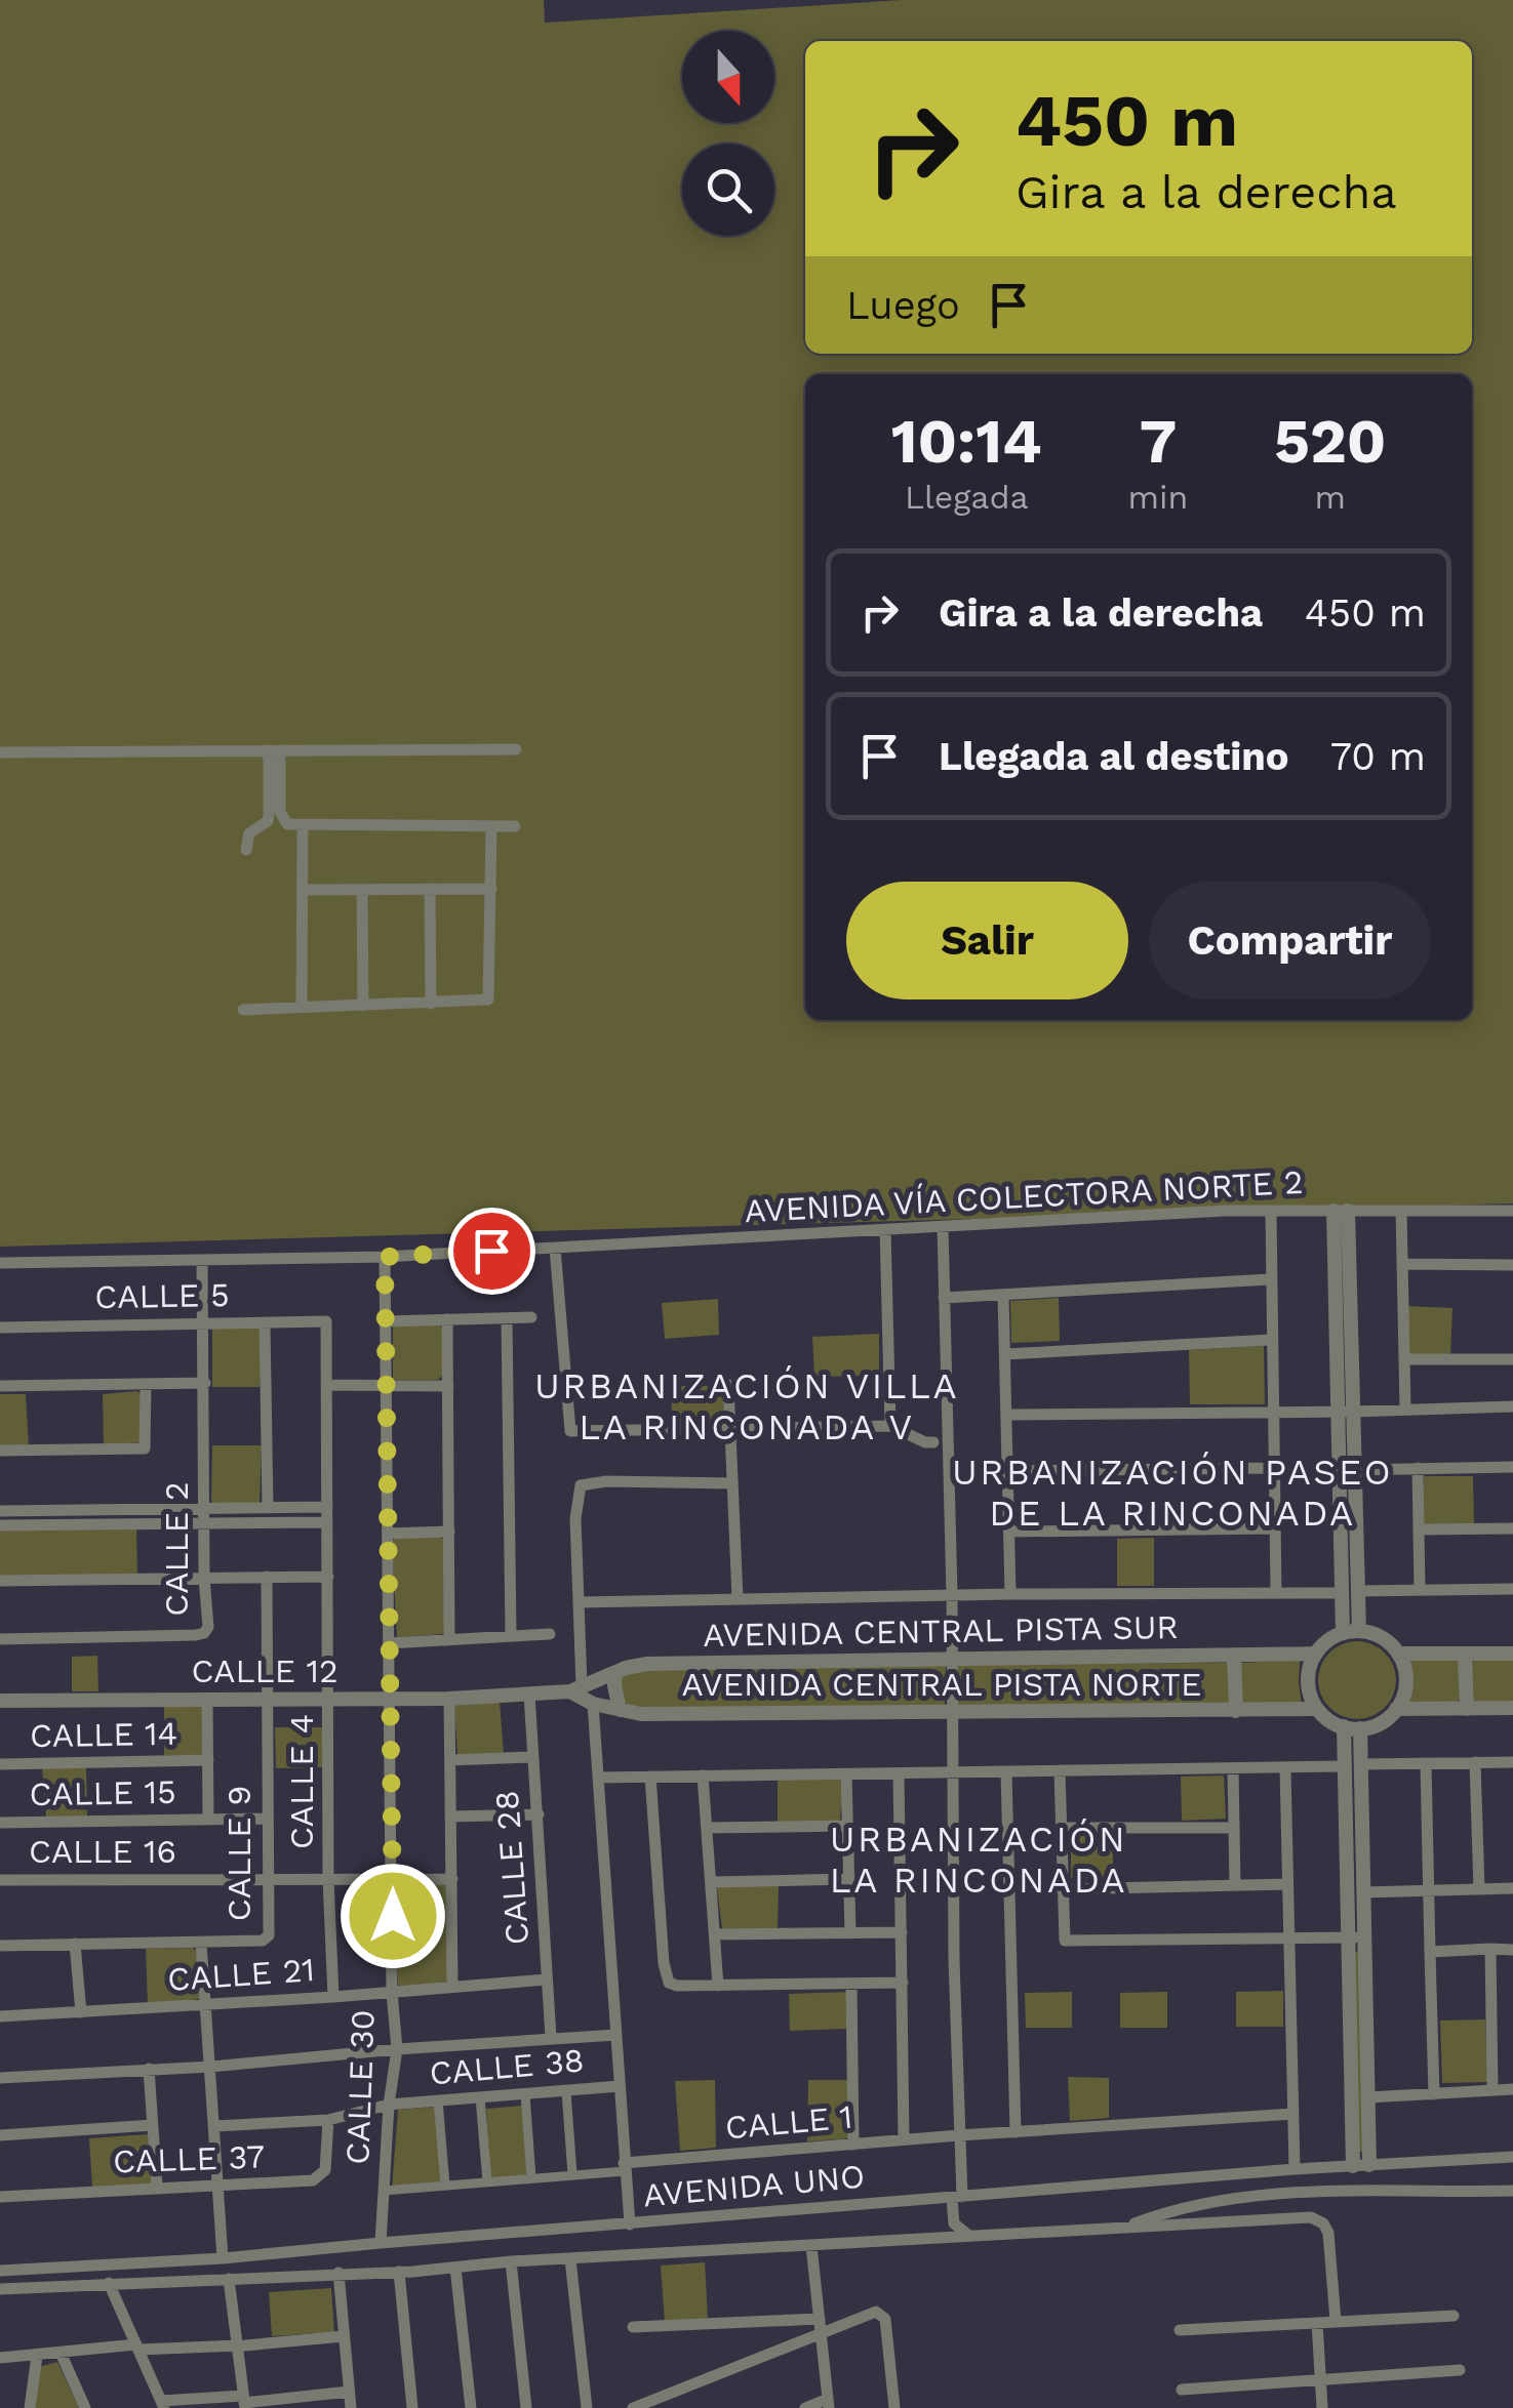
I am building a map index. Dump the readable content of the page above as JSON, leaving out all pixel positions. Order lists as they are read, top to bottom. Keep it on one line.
{"streets":{"street":["AVENIDA VÍA COLECTORA NORTE 2","CALLE 5","CALLE 2","AVENIDA CENTRAL PISTA SUR","CALLE 12","AVENIDA CENTRAL PISTA NORTE","CALLE 14","CALLE 4","CALLE 15","CALLE 16","CALLE 9","CALLE 28","CALLE 21","CALLE 38","CALLE 30","CALLE 1","CALLE 37","AVENIDA UNO"]},"crossings":[["AVENIDA VÍA COLECTORA NORTE 2","CALLE 2"],["AVENIDA VÍA COLECTORA NORTE 2","CALLE 30"],["CALLE 5","CALLE 2"],["CALLE 5","CALLE 4"],["AVENIDA CENTRAL PISTA SUR","CALLE 12"],["AVENIDA CENTRAL PISTA SUR","AVENIDA CENTRAL PISTA NORTE"],["CALLE 12","AVENIDA CENTRAL PISTA NORTE"],["CALLE 12","CALLE 4"],["CALLE 12","CALLE 9"],["CALLE 12","CALLE 28"],["CALLE 12","CALLE 30"],["CALLE 4","CALLE 16"],["CALLE 4","CALLE 21"],["CALLE 15","CALLE 9"],["CALLE 16","CALLE 9"],["CALLE 16","CALLE 30"],["CALLE 28","CALLE 21"],["CALLE 21","CALLE 30"],["CALLE 38","CALLE 30"],["CALLE 38","CALLE 37"],["CALLE 30","AVENIDA UNO"]],"districts":["URBANIZACIÓN VILLA LA RINCONADA V","URBANIZACIÓN PASEO DE LA RINCONADA","URBANIZACIÓN LA RINCONADA"],"north":"bottom","page":{"turn":["450 m","Gira a la derecha"],"then":"Luego","eta":["10:14","Llegada","7","min","520","m"],"list":[{"name":"Gira a la derecha","value":"450 m"},{"name":"Llegada al destino","value":"70 m"}],"buttons":["Salir","Compartir"]}}
